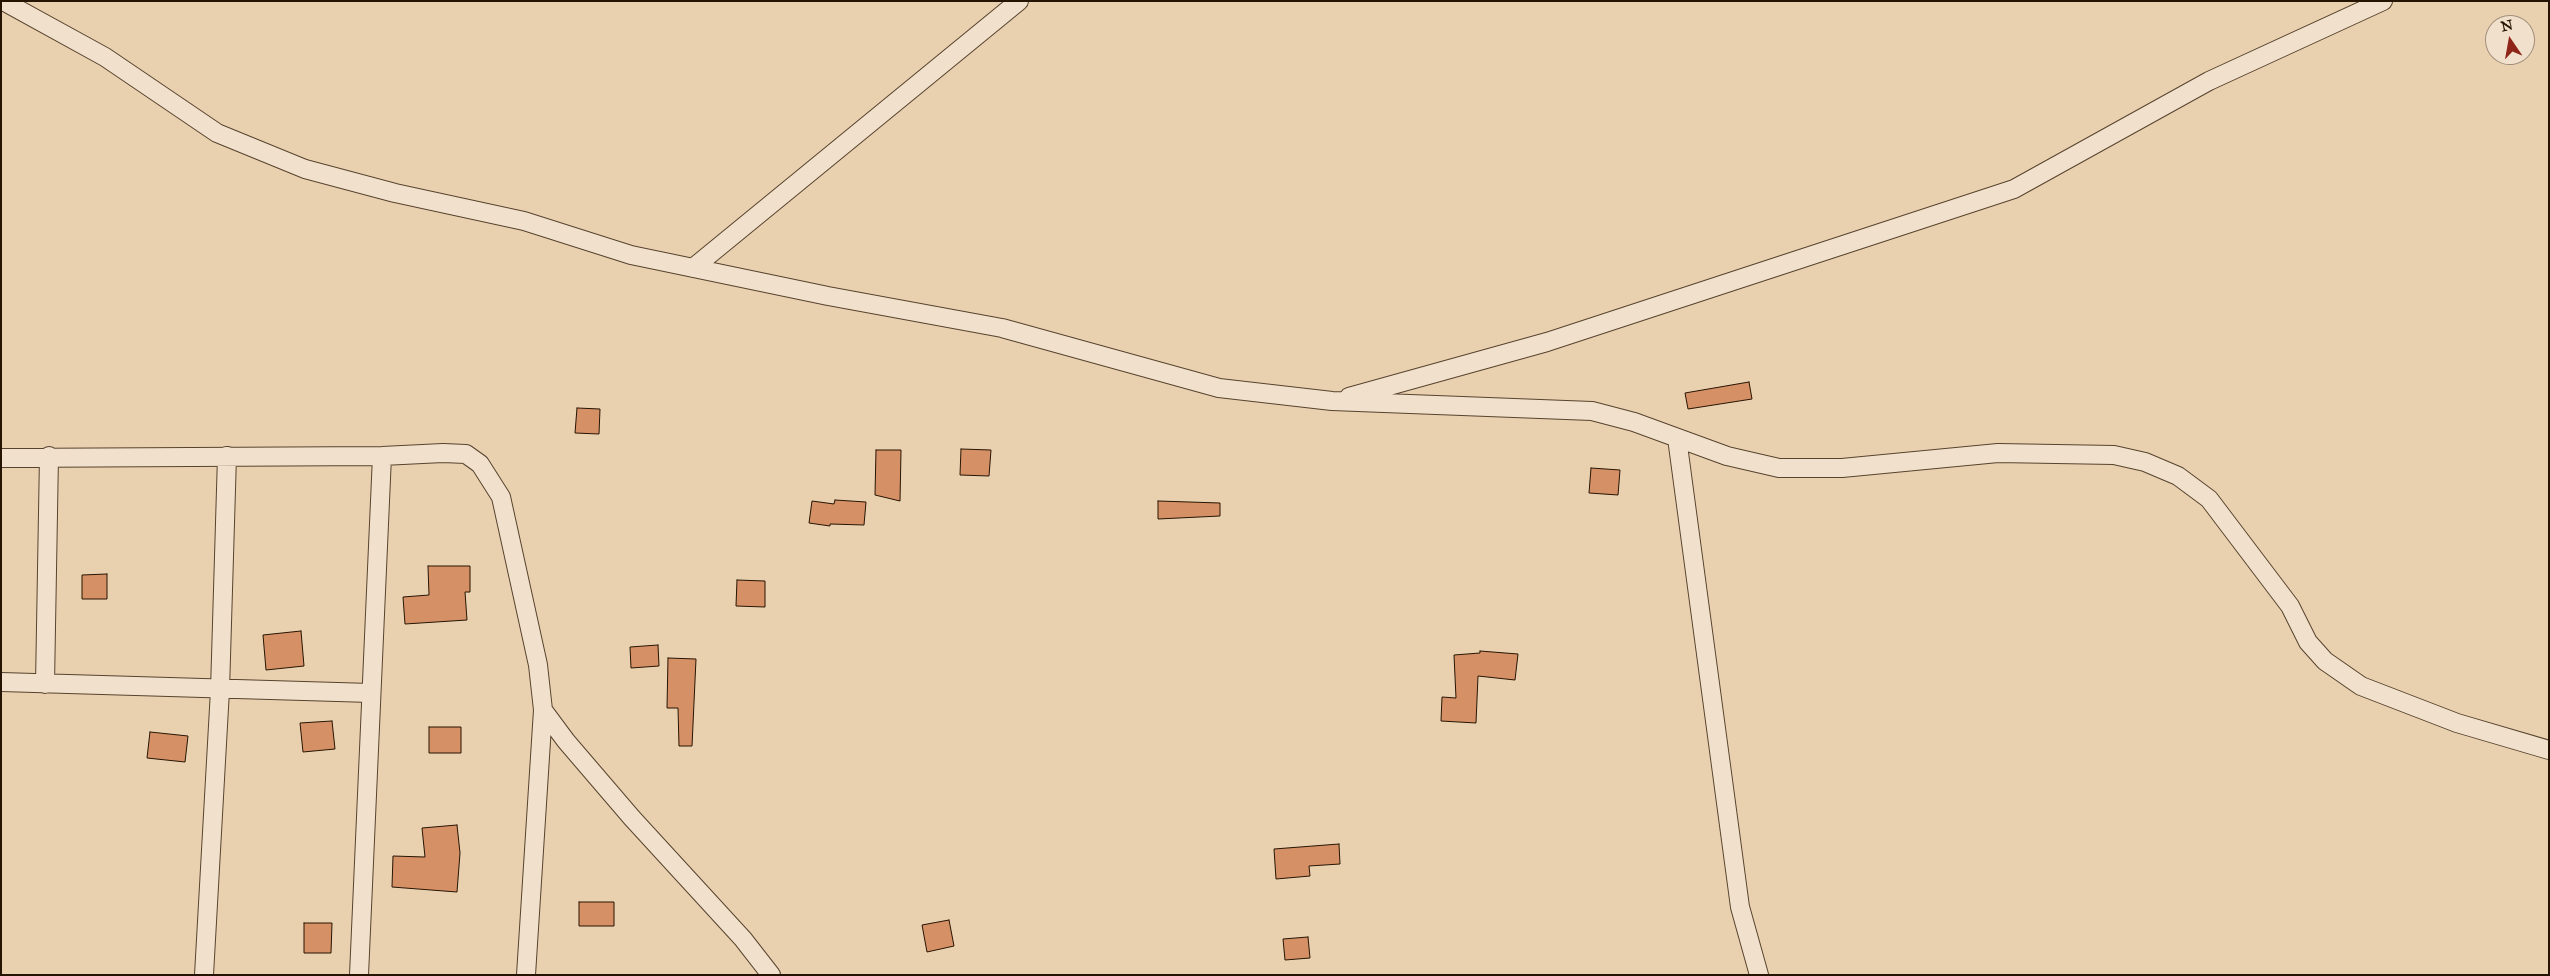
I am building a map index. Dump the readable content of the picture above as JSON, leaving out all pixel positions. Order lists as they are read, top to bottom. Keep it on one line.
{"north":"top"}
